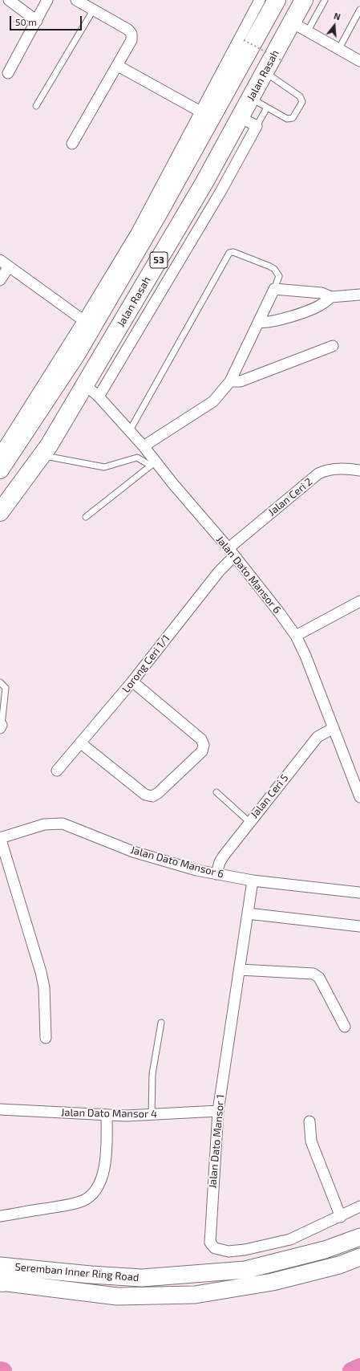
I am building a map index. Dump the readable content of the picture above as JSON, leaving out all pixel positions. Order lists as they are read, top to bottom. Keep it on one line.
{"streets":{"highway":["Jalan Rasah","53"],"main road":["Seremban Inner Ring Road"],"street":["Jalan Ceri 2","Jalan Dato Mansor 6","Lorong Ceri 1/1","Jalan Ceri 5","Jalan Dato Mansor 4","Jalan Dato Mansor 1"]},"crossings":[["Jalan Rasah","Jalan Dato Mansor 6"],["Jalan Ceri 2","Jalan Dato Mansor 6"],["Jalan Ceri 2","Lorong Ceri 1/1"],["Jalan Dato Mansor 6","Lorong Ceri 1/1"],["Jalan Dato Mansor 6","Jalan Ceri 5"],["Jalan Dato Mansor 6","Jalan Dato Mansor 1"],["Jalan Dato Mansor 4","Jalan Dato Mansor 1"]],"scale_bar":"50 m","north":"top"}
